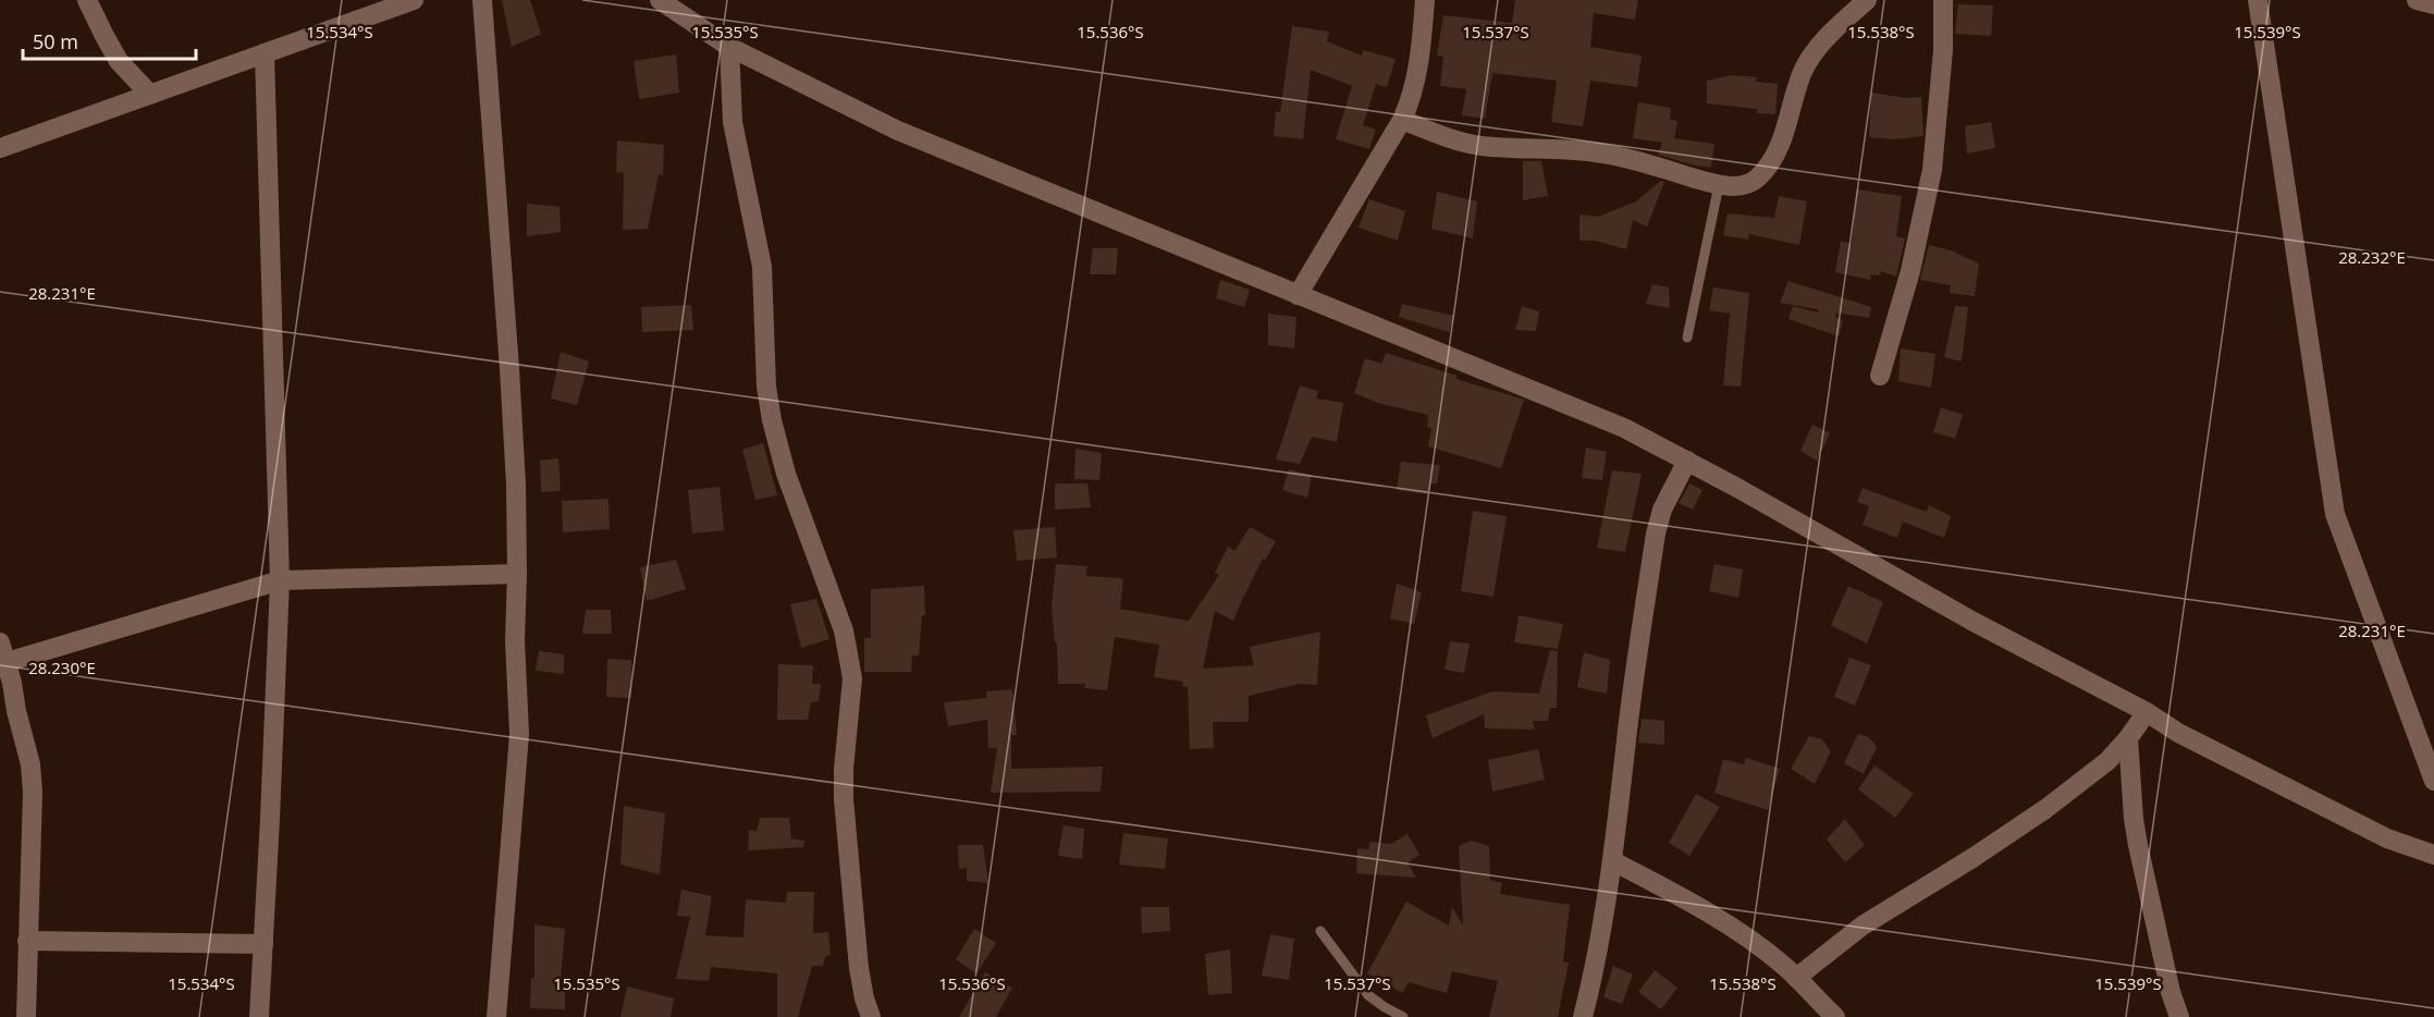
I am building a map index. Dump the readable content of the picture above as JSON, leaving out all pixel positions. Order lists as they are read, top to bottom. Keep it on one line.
{"scale_bar":"50 m","coordinates":["15.534°S","15.535°S","15.536°S","15.537°S","15.538°S","15.539°S","28.232°E","28.231°E","28.230°E"]}
